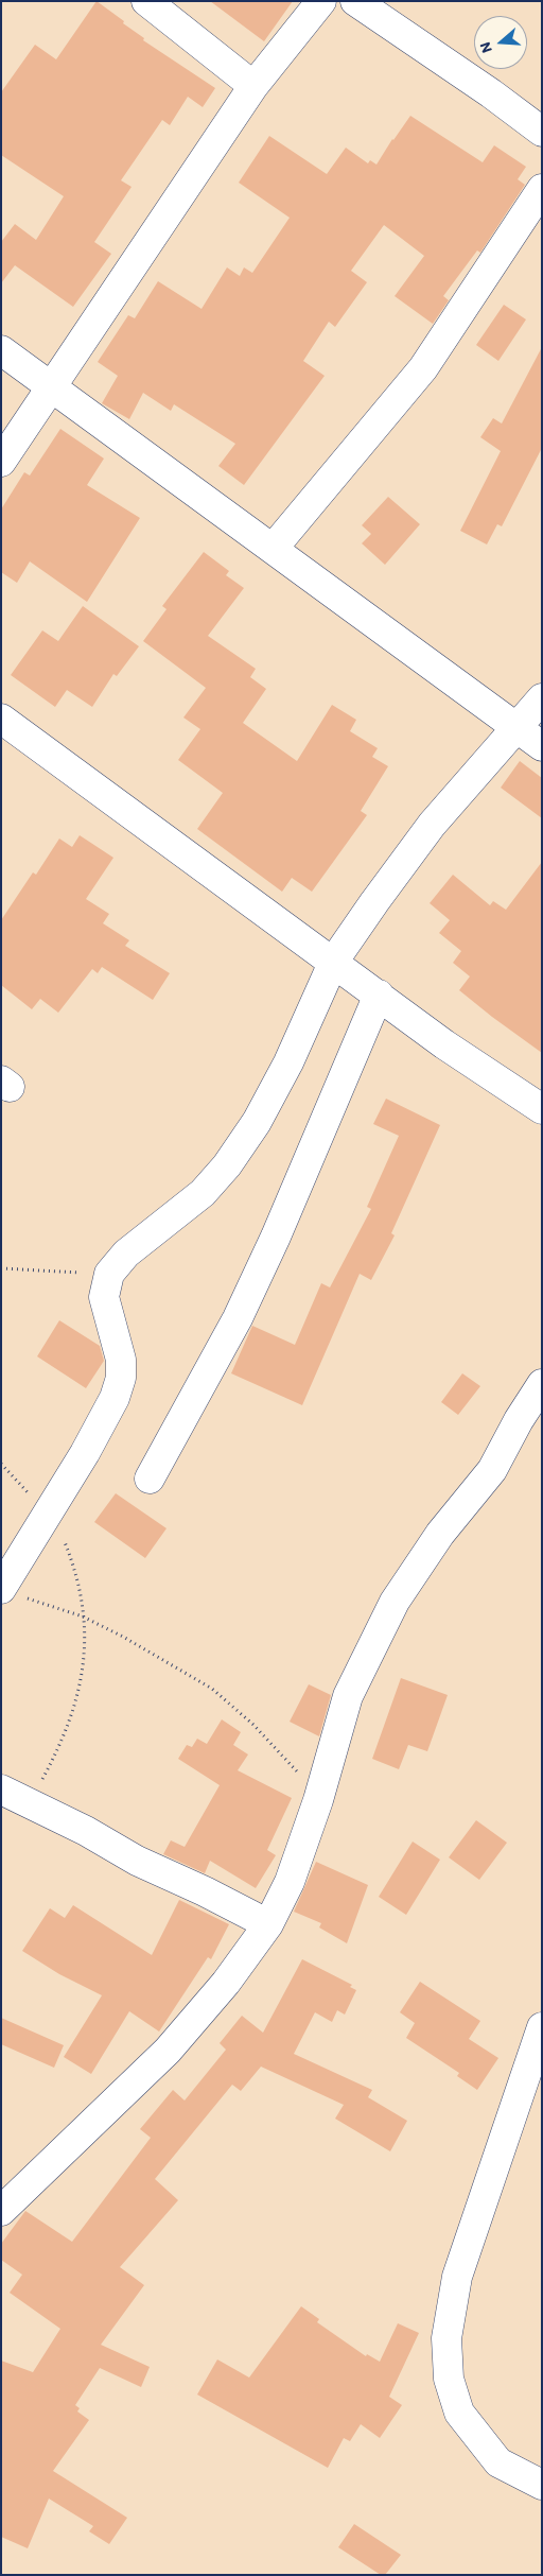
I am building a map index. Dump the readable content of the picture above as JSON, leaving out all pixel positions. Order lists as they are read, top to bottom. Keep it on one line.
{"north":"left"}
